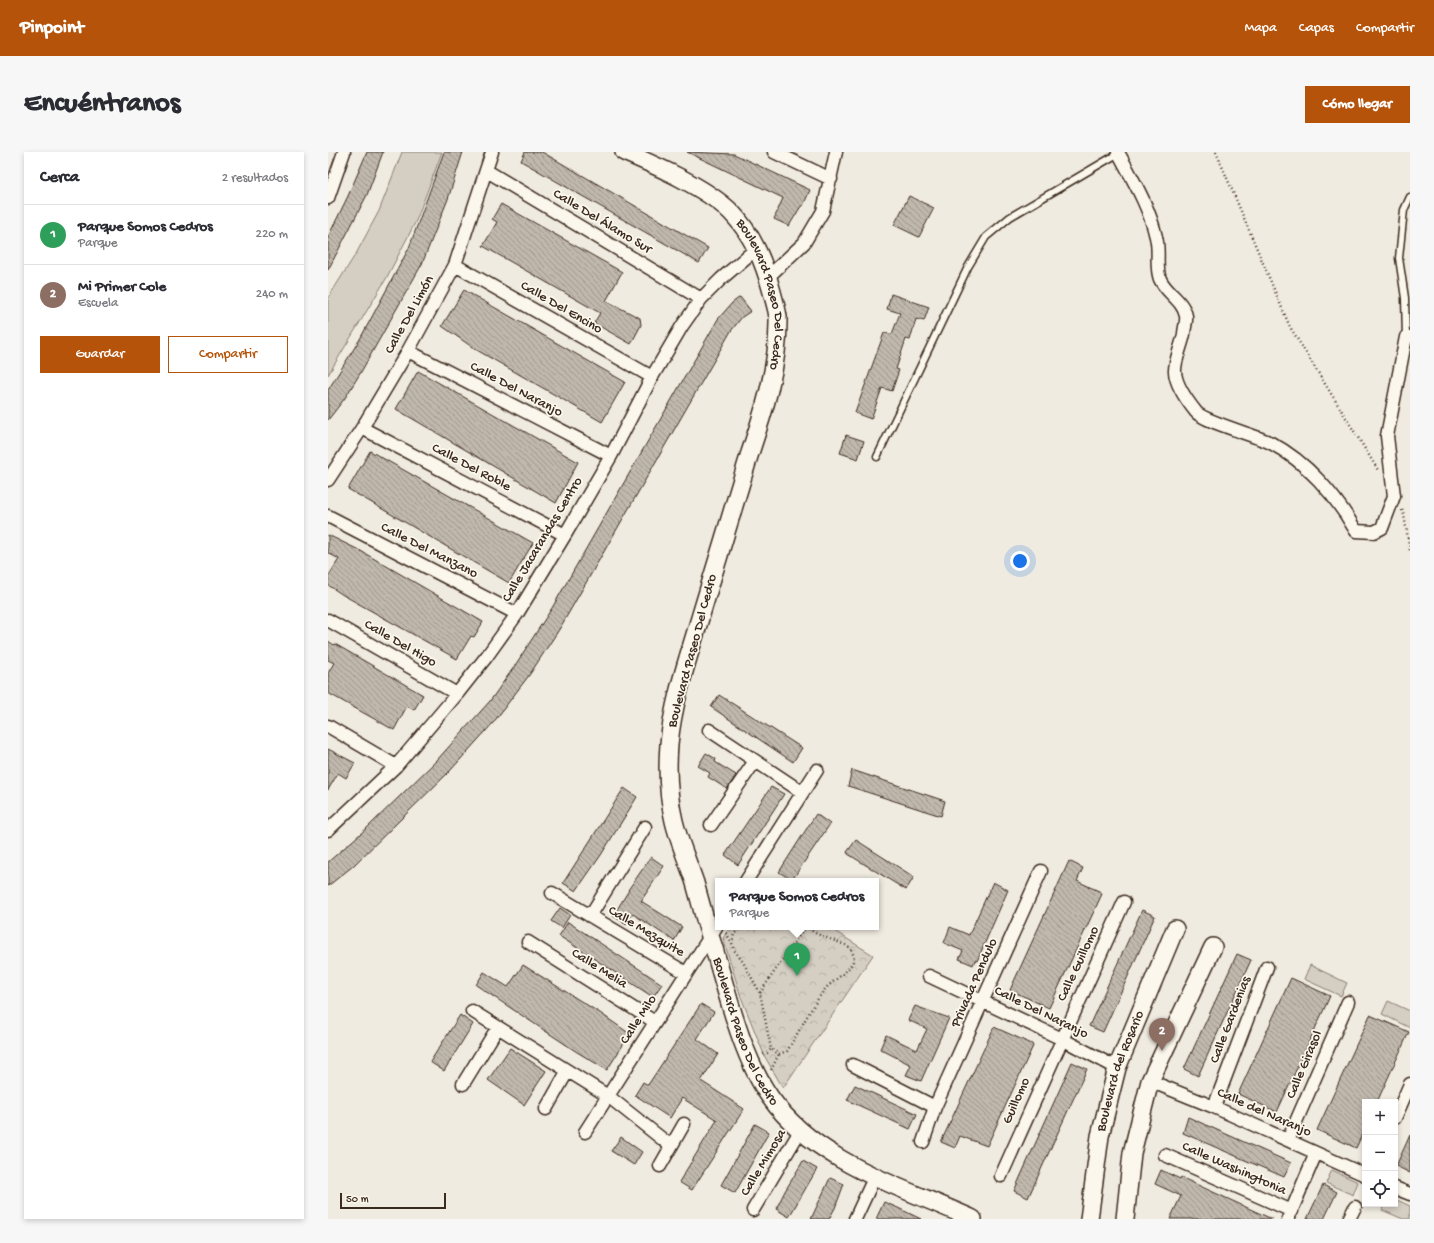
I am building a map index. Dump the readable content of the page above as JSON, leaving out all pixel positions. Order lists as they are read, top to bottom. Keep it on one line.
{"streets":{"street":["Calle Del Álamo Sur","Boulevard Paseo Del Cedro","Calle Del Encino","Calle Del Limón","Calle Del Naranjo","Calle Del Roble","Calle Jacarandas Centro","Calle Del Manzano","Calle Del Higo","Calle Mezquite","Calle Guillomo","Calle Melia","Privada Pendulo","Calle Milo","Calle Gardenias","Calle Girasol","Boulevard del Rosario","Guillomo","Calle del Naranjo","Calle Mimosa","Calle Washingtonia"]},"crossings":[["Calle Del Álamo Sur","Calle Del Limón"],["Calle Del Álamo Sur","Calle Jacarandas Centro"],["Boulevard Paseo Del Cedro","Calle Jacarandas Centro"],["Boulevard Paseo Del Cedro","Calle Milo"],["Boulevard Paseo Del Cedro","Calle Mimosa"],["Calle Del Encino","Calle Del Limón"],["Calle Del Encino","Calle Jacarandas Centro"],["Calle Del Limón","Calle Del Naranjo"],["Calle Del Limón","Calle Del Roble"],["Calle Del Naranjo","Calle Jacarandas Centro"],["Calle Del Naranjo","Calle Guillomo"],["Calle Del Naranjo","Privada Pendulo"],["Calle Del Naranjo","Boulevard del Rosario"],["Calle Del Naranjo","Guillomo"],["Calle Del Roble","Calle Jacarandas Centro"],["Calle Jacarandas Centro","Calle Del Manzano"],["Calle Jacarandas Centro","Calle Del Higo"],["Calle Mezquite","Calle Milo"],["Calle Guillomo","Guillomo"],["Calle Melia","Calle Milo"],["Calle Gardenias","Calle del Naranjo"],["Calle Girasol","Calle del Naranjo"]],"scale_bar":"50 m","page":{"header":"Pinpoint","nav":["Mapa","Capas","Compartir"],"buttons":["Cómo llegar",["Guardar","Compartir"]],"title":"Encuéntranos","heading":["Cerca","2 resultados"],"list":[{"mark":"1","name":"Parque Somos Cedros","note":"Parque","value":"220 m"},{"mark":"2","name":"Mi Primer Cole","note":"Escuela","value":"240 m"}],"popup":["Parque Somos Cedros","Parque"],"pins":["1","2"],"map_buttons":["+","−"],"scale":"50 m"}}
